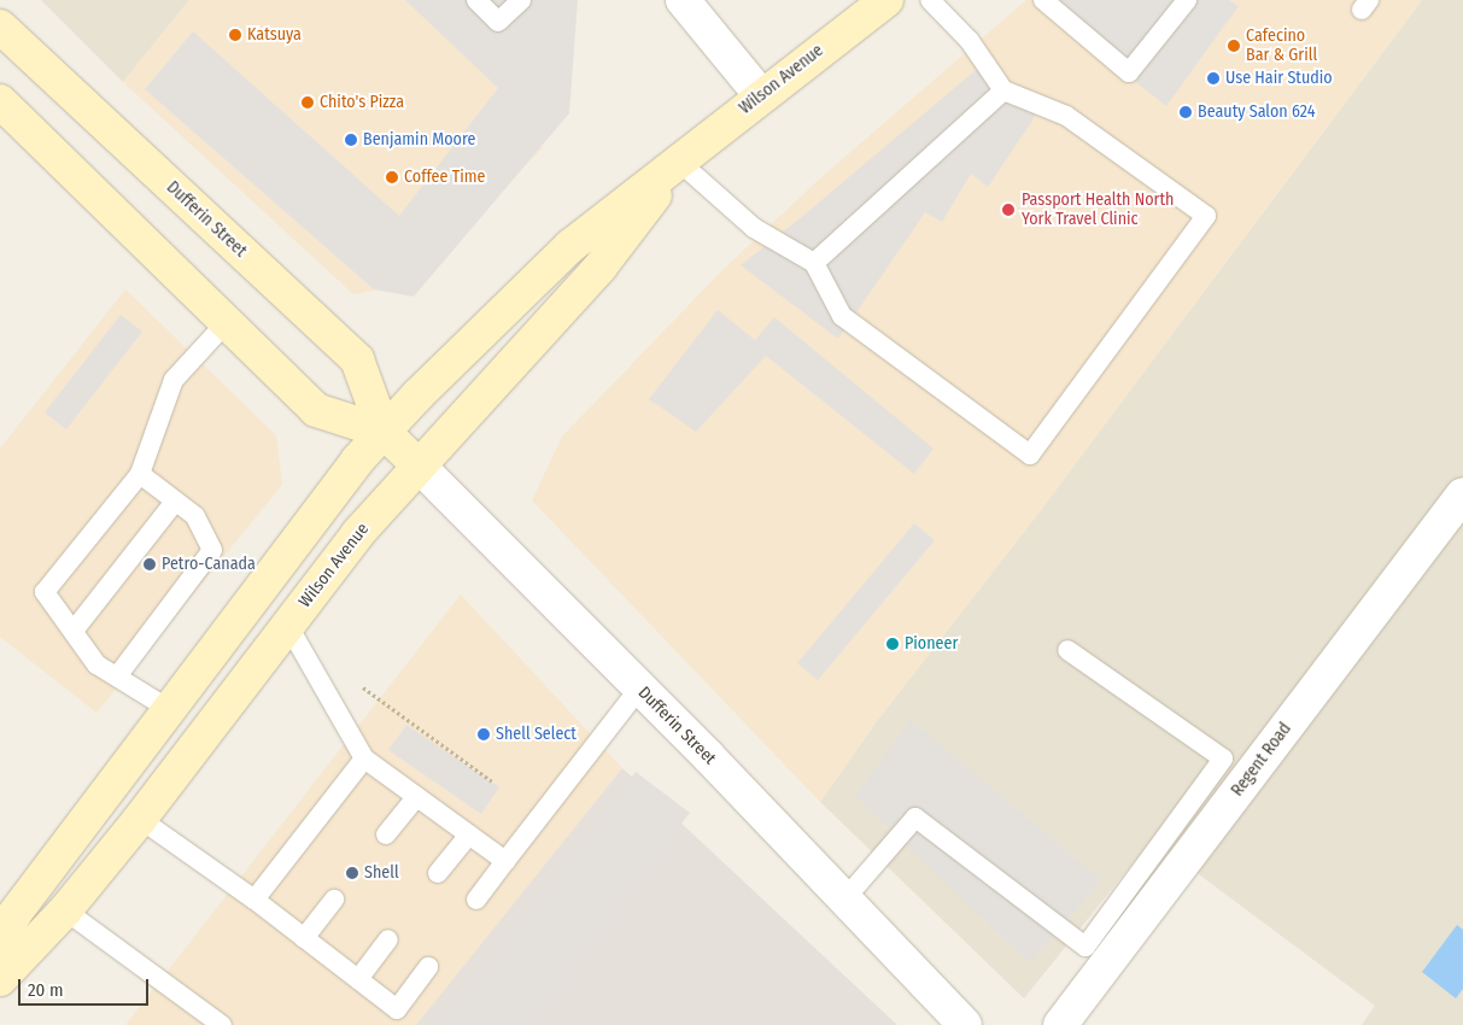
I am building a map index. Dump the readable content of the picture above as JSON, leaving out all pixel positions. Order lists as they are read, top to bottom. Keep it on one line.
{"streets":{"main road":["Wilson Avenue","Dufferin Street"],"street":["Regent Road"]},"crossings":[["Wilson Avenue","Dufferin Street"]],"places":["Katsuya","Cafecino Bar & Grill","Use Hair Studio","Chito's Pizza","Beauty Salon 624","Benjamin Moore","Coffee Time","Passport Health North York Travel Clinic","Petro-Canada","Pioneer","Shell Select","Shell"],"scale_bar":"20 m"}
